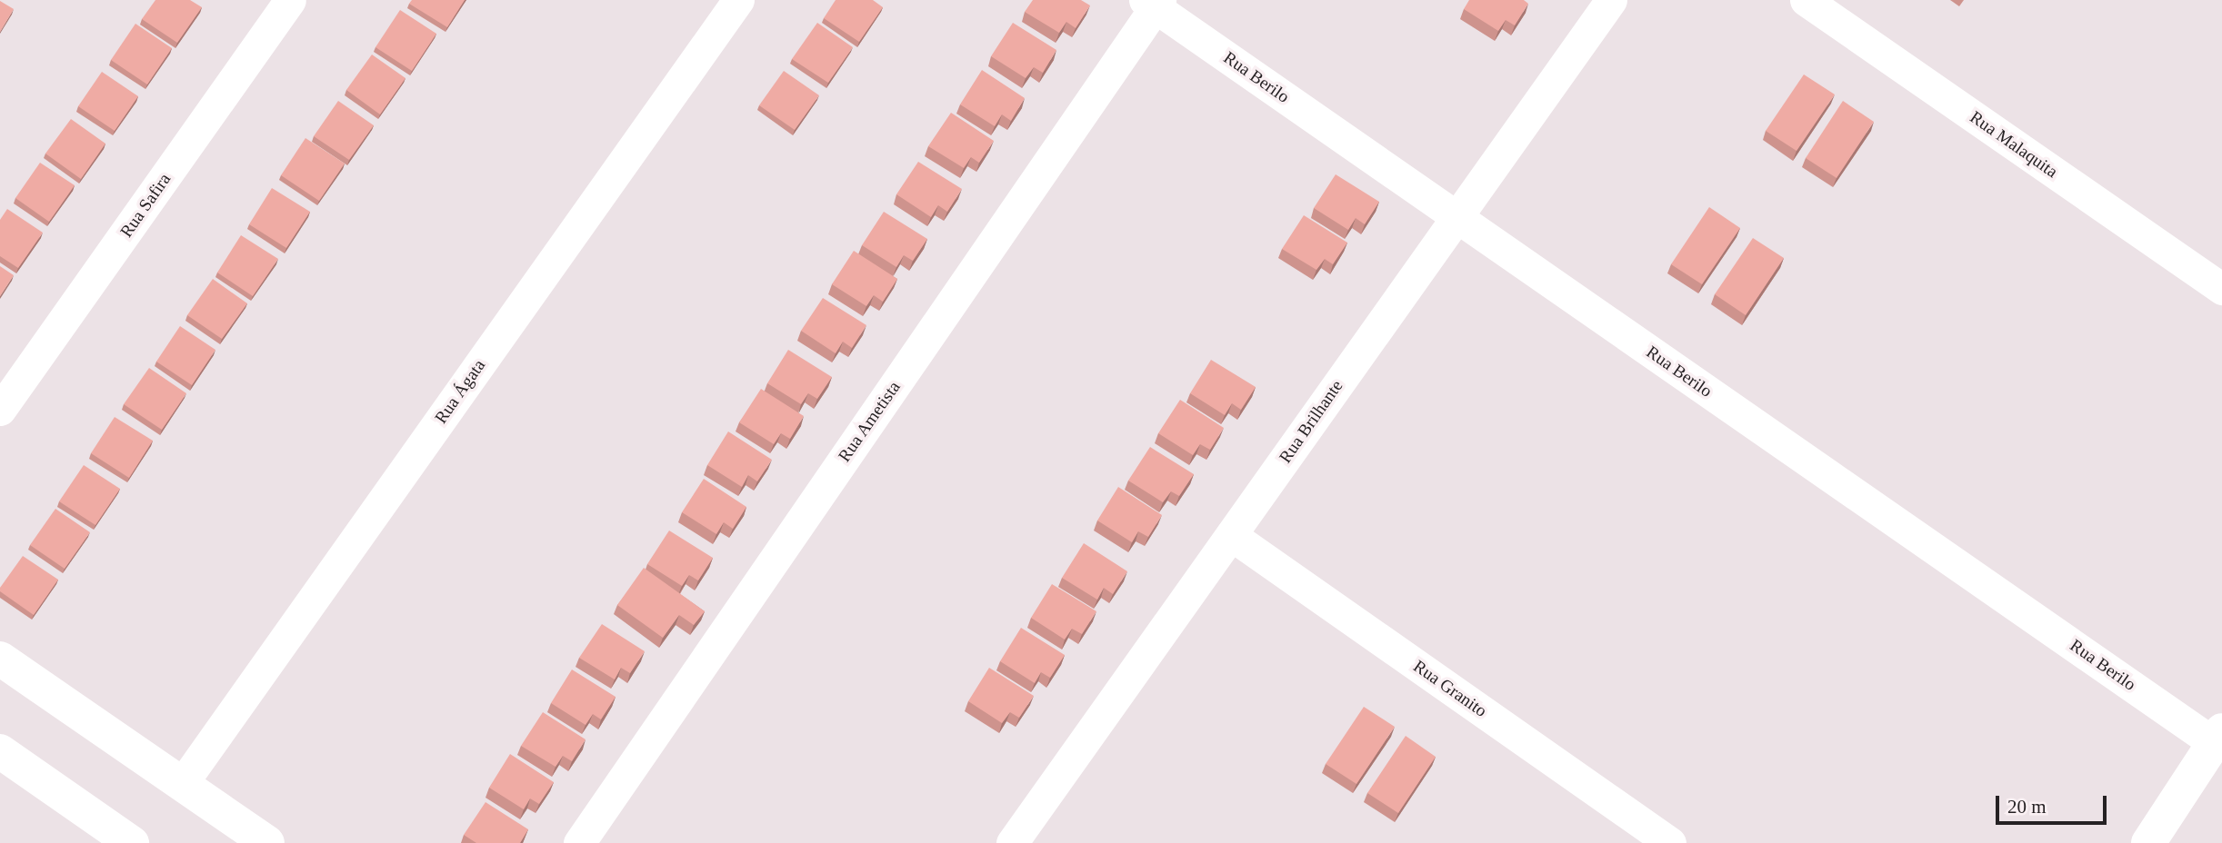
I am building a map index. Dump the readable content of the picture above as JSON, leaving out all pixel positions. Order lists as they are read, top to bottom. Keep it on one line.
{"streets":{"street":["Rua Berilo","Rua Malaquita","Rua Safira","Rua Ágata","Rua Ametista","Rua Brilhante","Rua Granito"]},"crossings":[["Rua Berilo","Rua Ametista"],["Rua Berilo","Rua Brilhante"],["Rua Brilhante","Rua Granito"]],"scale_bar":"20 m"}
